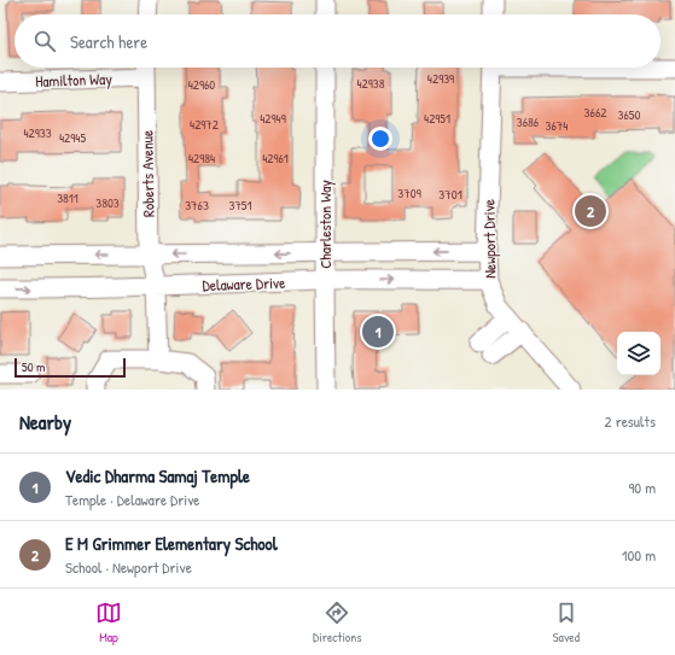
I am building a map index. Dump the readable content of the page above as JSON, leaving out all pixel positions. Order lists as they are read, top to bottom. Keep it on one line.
{"streets":{"street":["Hamilton Way","Roberts Avenue","Charleston Way","Newport Drive","Delaware Drive"]},"crossings":[["Hamilton Way","Roberts Avenue"],["Roberts Avenue","Delaware Drive"],["Charleston Way","Delaware Drive"],["Newport Drive","Delaware Drive"]],"house_numbers":["42939","42938","42960","3662","3650","42949","42951","3686","42972","3674","42933","42945","42984","42961","3709","3701","3811","3803","3763","3751"],"scale_bar":"50 m","page":{"search":"Search here","pins":["2","1"],"scale":"50 m","heading":["Nearby","2 results"],"list":[{"mark":"1","name":"Vedic Dharma Samaj Temple","note":"Temple · Delaware Drive","value":"90 m"},{"mark":"2","name":"E M Grimmer Elementary School","note":"School · Newport Drive","value":"100 m"}],"nav":["Map","Directions","Saved"]}}
